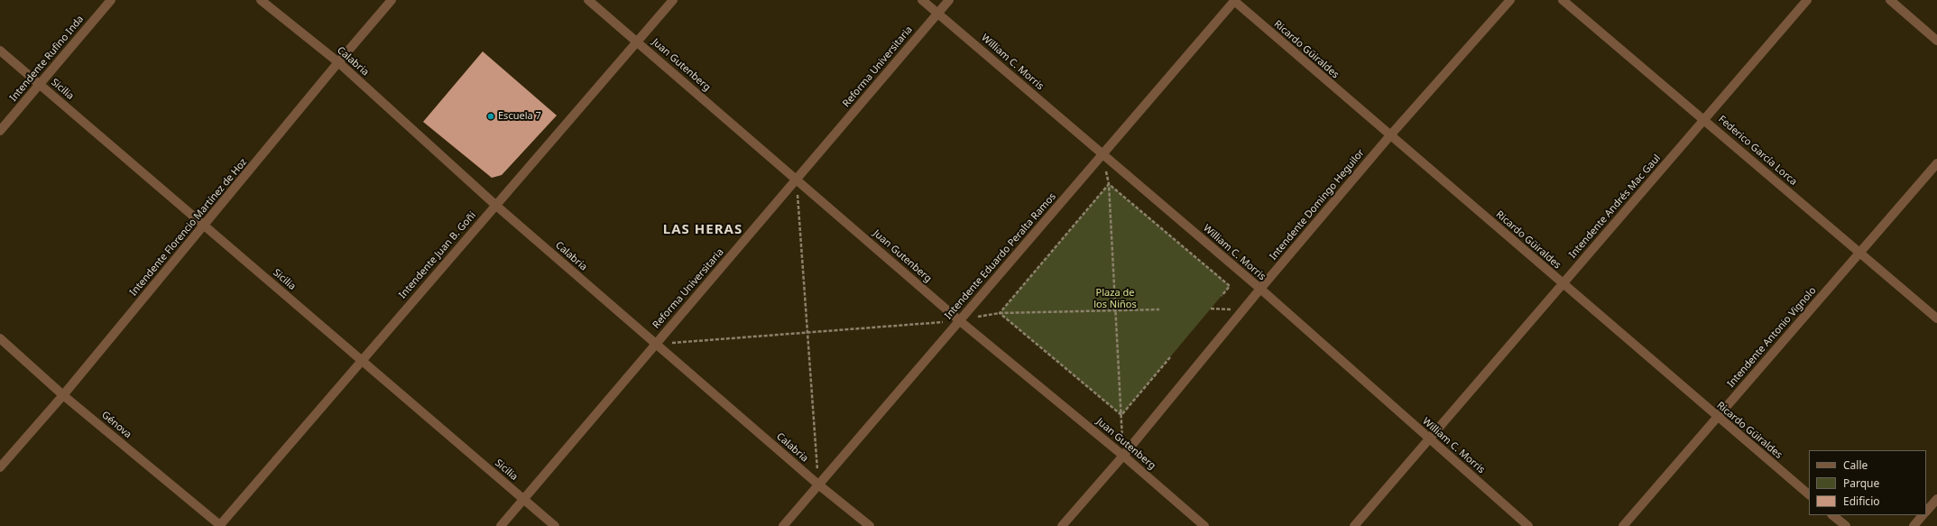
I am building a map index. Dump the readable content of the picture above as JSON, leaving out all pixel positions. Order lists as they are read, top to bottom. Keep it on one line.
{"streets":{"street":["Ricardo Güiraldes","Intendente Rufino Inda","Calabria","William C. Morris","Juan Gutenberg","Reforma Universitaria","Sicilia","Federico García Lorca","Intendente Domingo Heguilor","Intendente Andrés Mac Gaul","Intendente Florencio Martínez de Hoz","Intendente Juan B. Goñi","Intendente Eduardo Peralta Ramos","Intendente Antonio Vignolo","Génova"]},"crossings":[["Ricardo Güiraldes","Intendente Domingo Heguilor"],["Ricardo Güiraldes","Intendente Andrés Mac Gaul"],["Ricardo Güiraldes","Intendente Eduardo Peralta Ramos"],["Ricardo Güiraldes","Intendente Antonio Vignolo"],["Intendente Rufino Inda","Sicilia"],["Calabria","Reforma Universitaria"],["Calabria","Intendente Florencio Martínez de Hoz"],["Calabria","Intendente Juan B. Goñi"],["Calabria","Intendente Eduardo Peralta Ramos"],["William C. Morris","Reforma Universitaria"],["William C. Morris","Intendente Domingo Heguilor"],["William C. Morris","Intendente Andrés Mac Gaul"],["William C. Morris","Intendente Eduardo Peralta Ramos"],["Juan Gutenberg","Reforma Universitaria"],["Juan Gutenberg","Intendente Domingo Heguilor"],["Juan Gutenberg","Intendente Juan B. Goñi"],["Juan Gutenberg","Intendente Eduardo Peralta Ramos"],["Reforma Universitaria","Sicilia"],["Sicilia","Intendente Florencio Martínez de Hoz"],["Sicilia","Intendente Juan B. Goñi"],["Federico García Lorca","Intendente Andrés Mac Gaul"],["Federico García Lorca","Intendente Antonio Vignolo"],["Intendente Florencio Martínez de Hoz","Génova"],["Intendente Juan B. Goñi","Génova"]],"districts":["LAS HERAS"],"parks":["Plaza de los Niños"],"places":["Escuela 7"],"legend":["Calle","Parque","Edificio"]}
